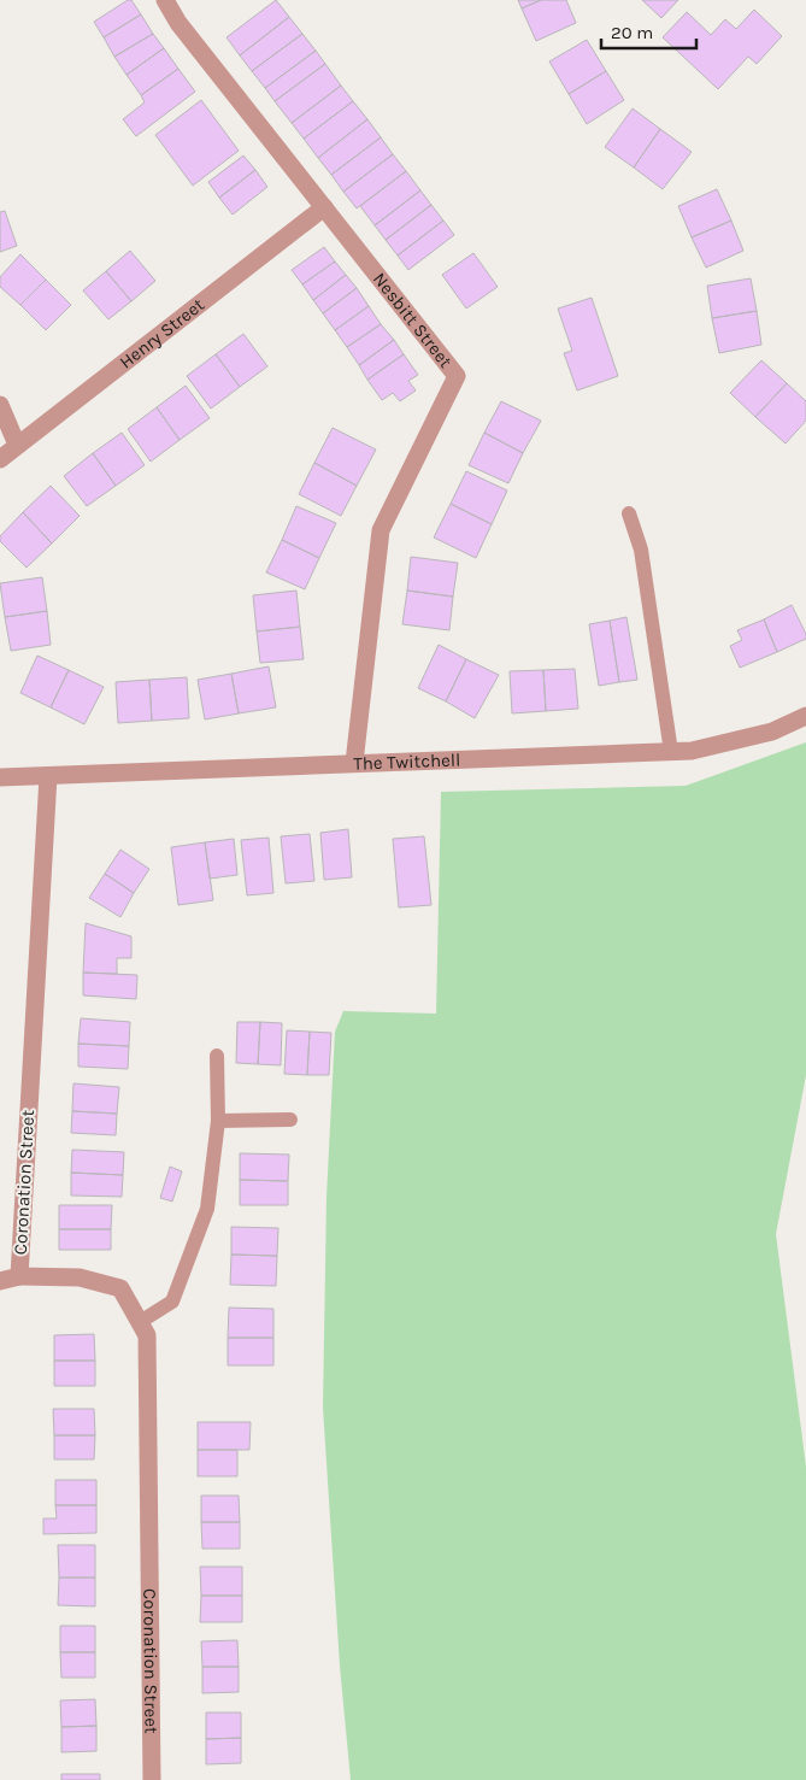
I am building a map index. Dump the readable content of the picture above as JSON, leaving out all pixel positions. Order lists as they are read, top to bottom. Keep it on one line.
{"streets":{"street":["Nesbitt Street","Henry Street","The Twitchell","Coronation Street"]},"crossings":[["Nesbitt Street","Henry Street"],["Nesbitt Street","The Twitchell"],["The Twitchell","Coronation Street"]],"scale_bar":"20 m"}
